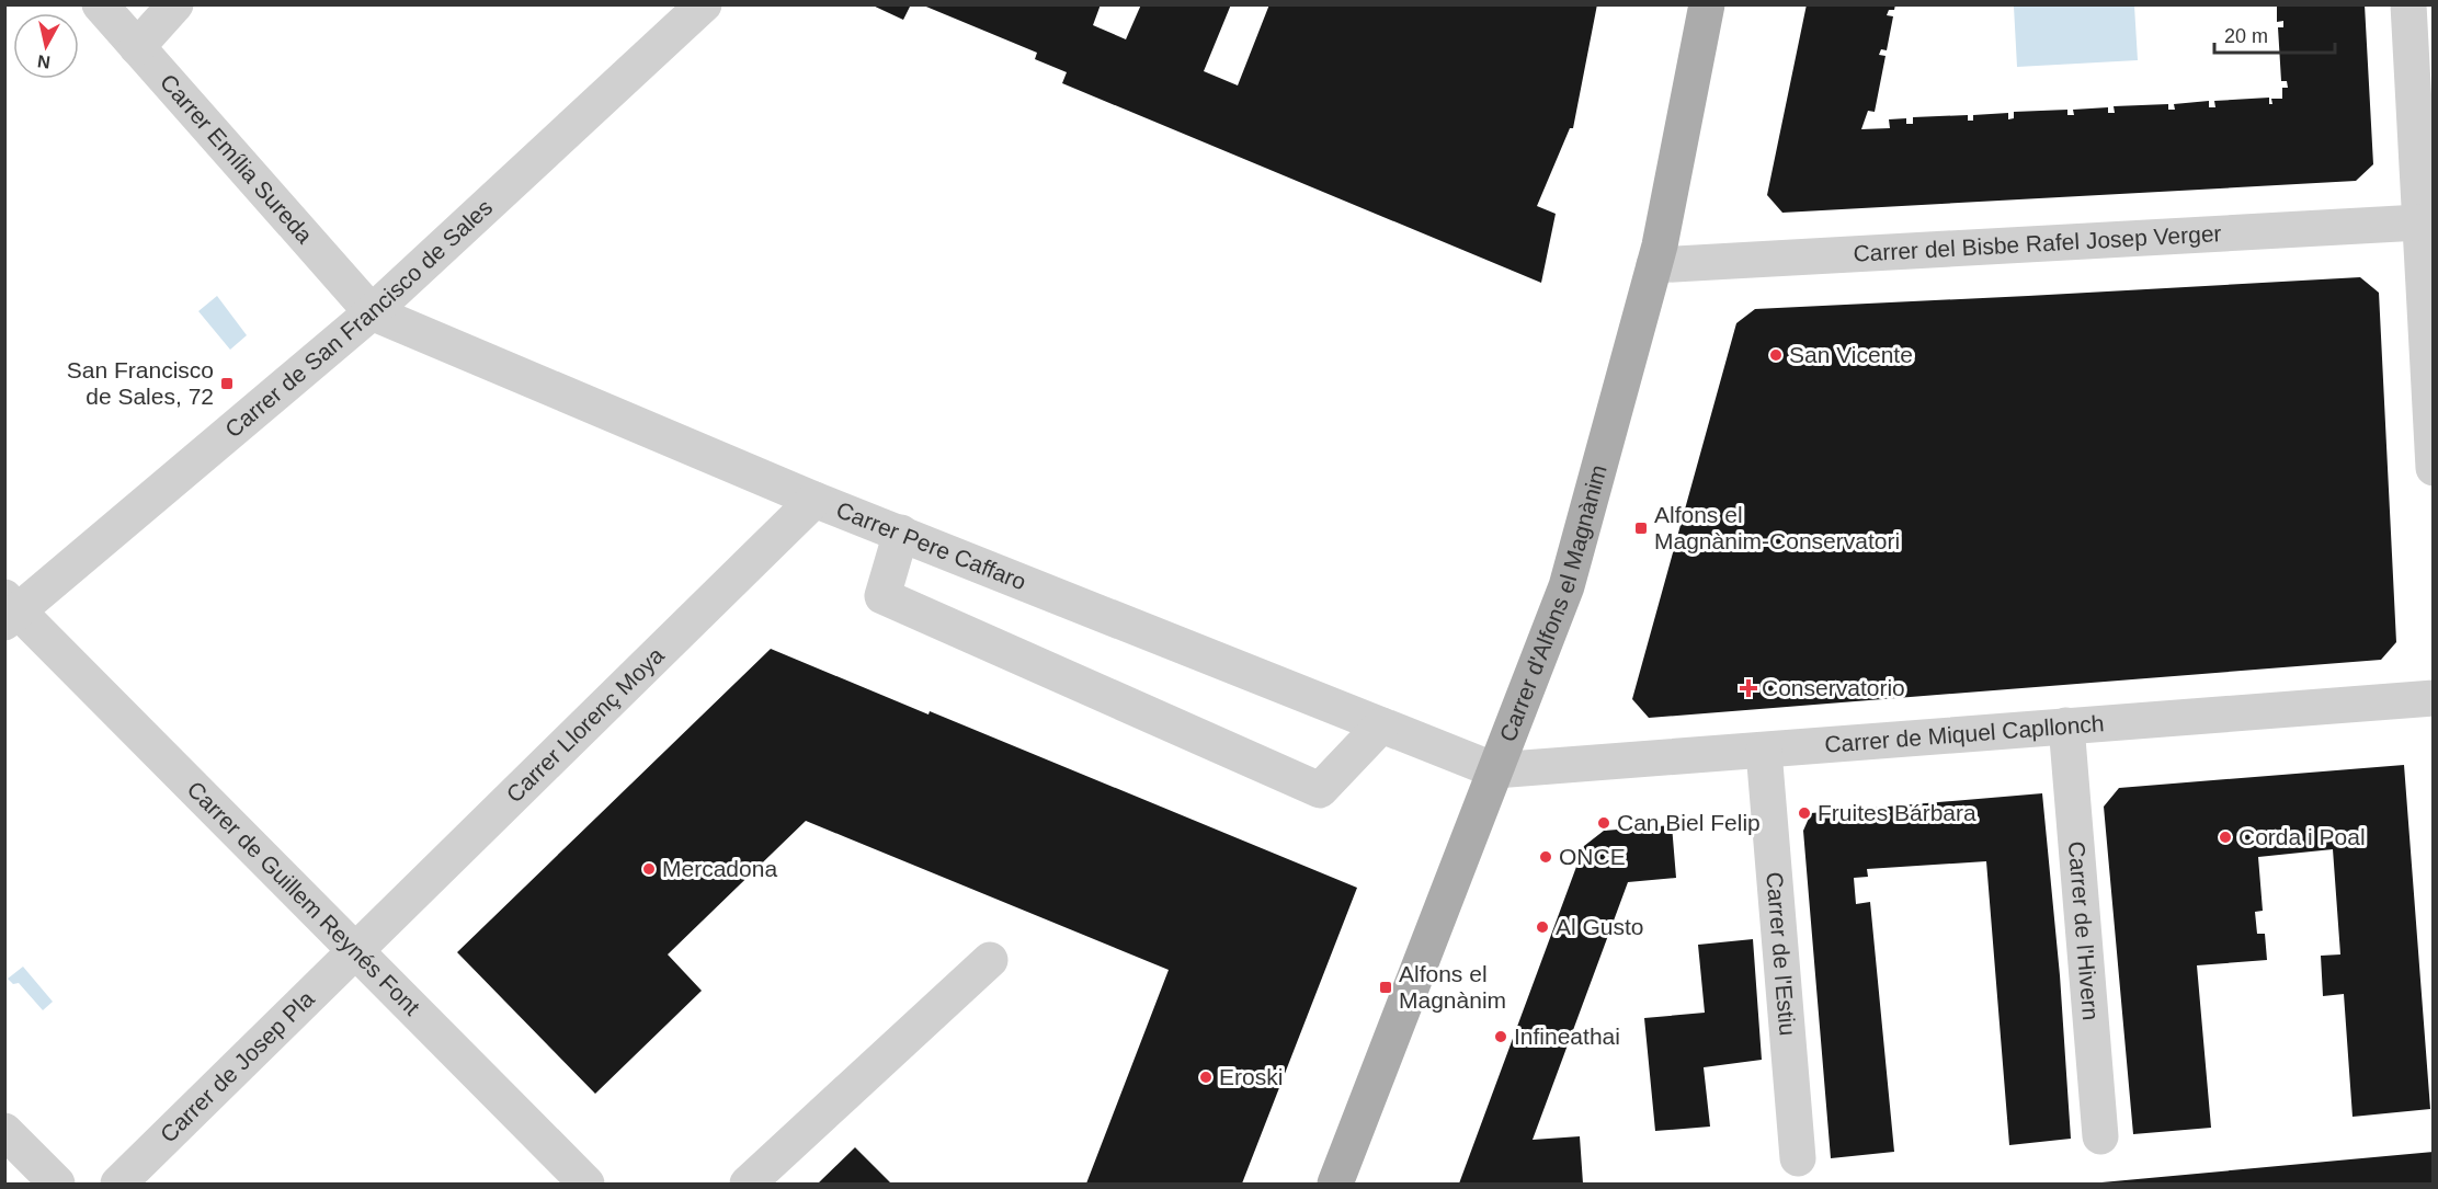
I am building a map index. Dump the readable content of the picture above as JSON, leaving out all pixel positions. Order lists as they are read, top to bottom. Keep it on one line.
{"streets":{"main road":["Carrer d'Alfons el Magnànim"],"street":["Carrer Emília Sureda","Carrer del Bisbe Rafel Josep Verger","Carrer de San Francisco de Sales","Carrer Pere Caffaro","Carrer Llorenç Moya","Carrer de Miquel Capllonch","Carrer de Guillem Reynés Font","Carrer de l'Hivern","Carrer de l'Estiu","Carrer de Josep Pla"]},"crossings":[["Carrer Emília Sureda","Carrer de San Francisco de Sales"],["Carrer Emília Sureda","Carrer Pere Caffaro"],["Carrer del Bisbe Rafel Josep Verger","Carrer d'Alfons el Magnànim"],["Carrer de San Francisco de Sales","Carrer Pere Caffaro"],["Carrer de San Francisco de Sales","Carrer de Guillem Reynés Font"],["Carrer Pere Caffaro","Carrer d'Alfons el Magnànim"],["Carrer Pere Caffaro","Carrer Llorenç Moya"],["Carrer Pere Caffaro","Carrer de Miquel Capllonch"],["Carrer d'Alfons el Magnànim","Carrer de Miquel Capllonch"],["Carrer Llorenç Moya","Carrer de Guillem Reynés Font"],["Carrer Llorenç Moya","Carrer de Josep Pla"],["Carrer de Miquel Capllonch","Carrer de l'Hivern"],["Carrer de Miquel Capllonch","Carrer de l'Estiu"],["Carrer de Guillem Reynés Font","Carrer de Josep Pla"]],"places":{"other":["San Vicente","Fruites Bárbara","Can Biel Felip","Corda i Poal","ONCE","Mercadona","Al Gusto","Infineathai","Eroski"],"transit":["San Francisco de Sales, 72","Alfons el Magnànim-Conservatori","Alfons el Magnànim"],"health":["Conservatorio"]},"scale_bar":"20 m","north":"bottom"}
